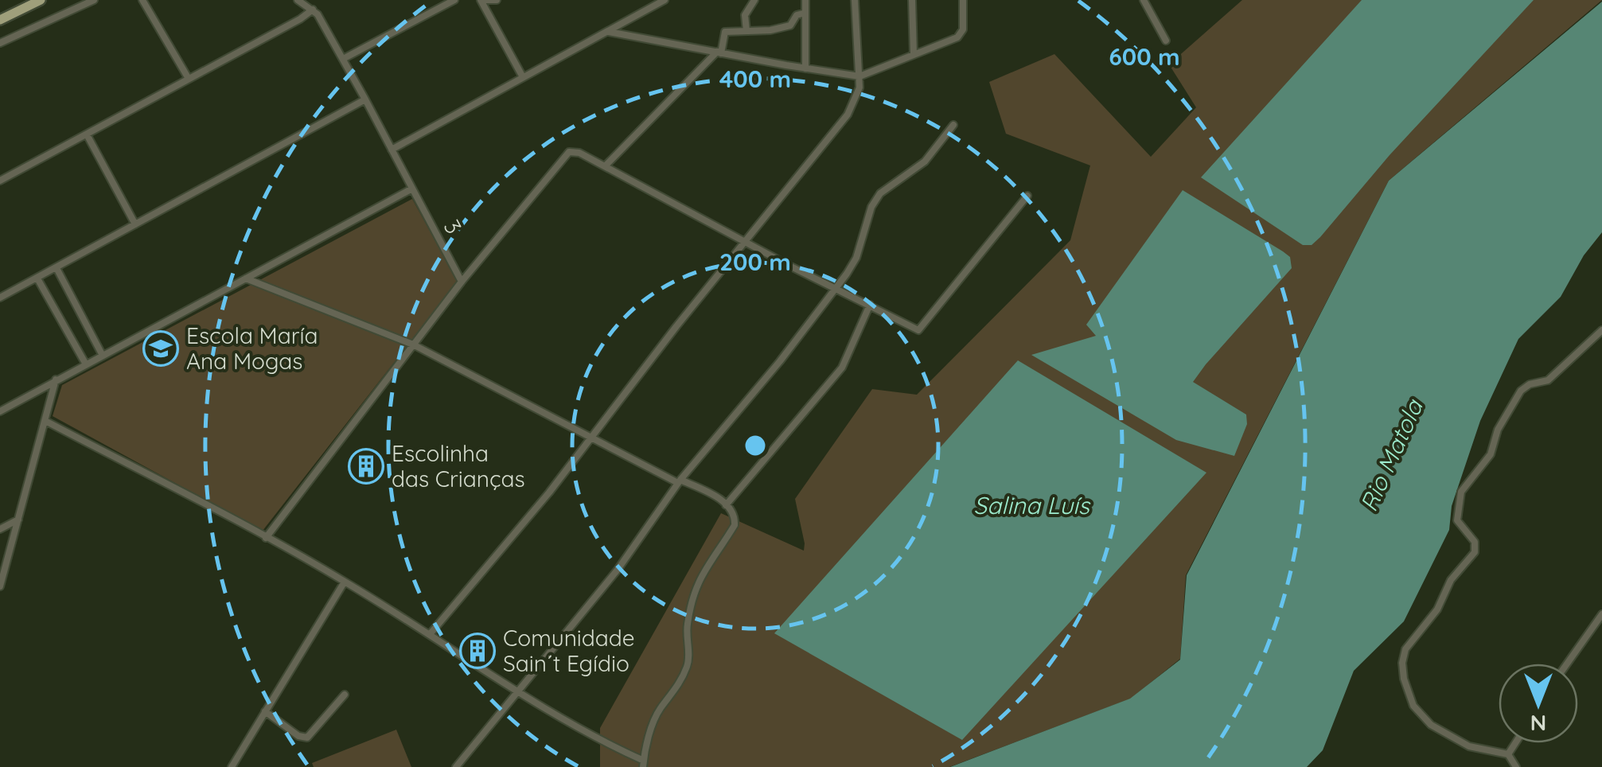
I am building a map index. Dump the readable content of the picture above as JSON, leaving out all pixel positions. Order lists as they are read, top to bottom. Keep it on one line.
{"streets":{"street":["3"]},"water":["Rio Matola","Salina Luís"],"places":{"school or university":["Escola María Ana Mogas"],"building":["Escolinha das Crianças","Comunidade Sain´t Egídio"]},"north":"bottom","rings":["600 m","400 m","200 m"]}
